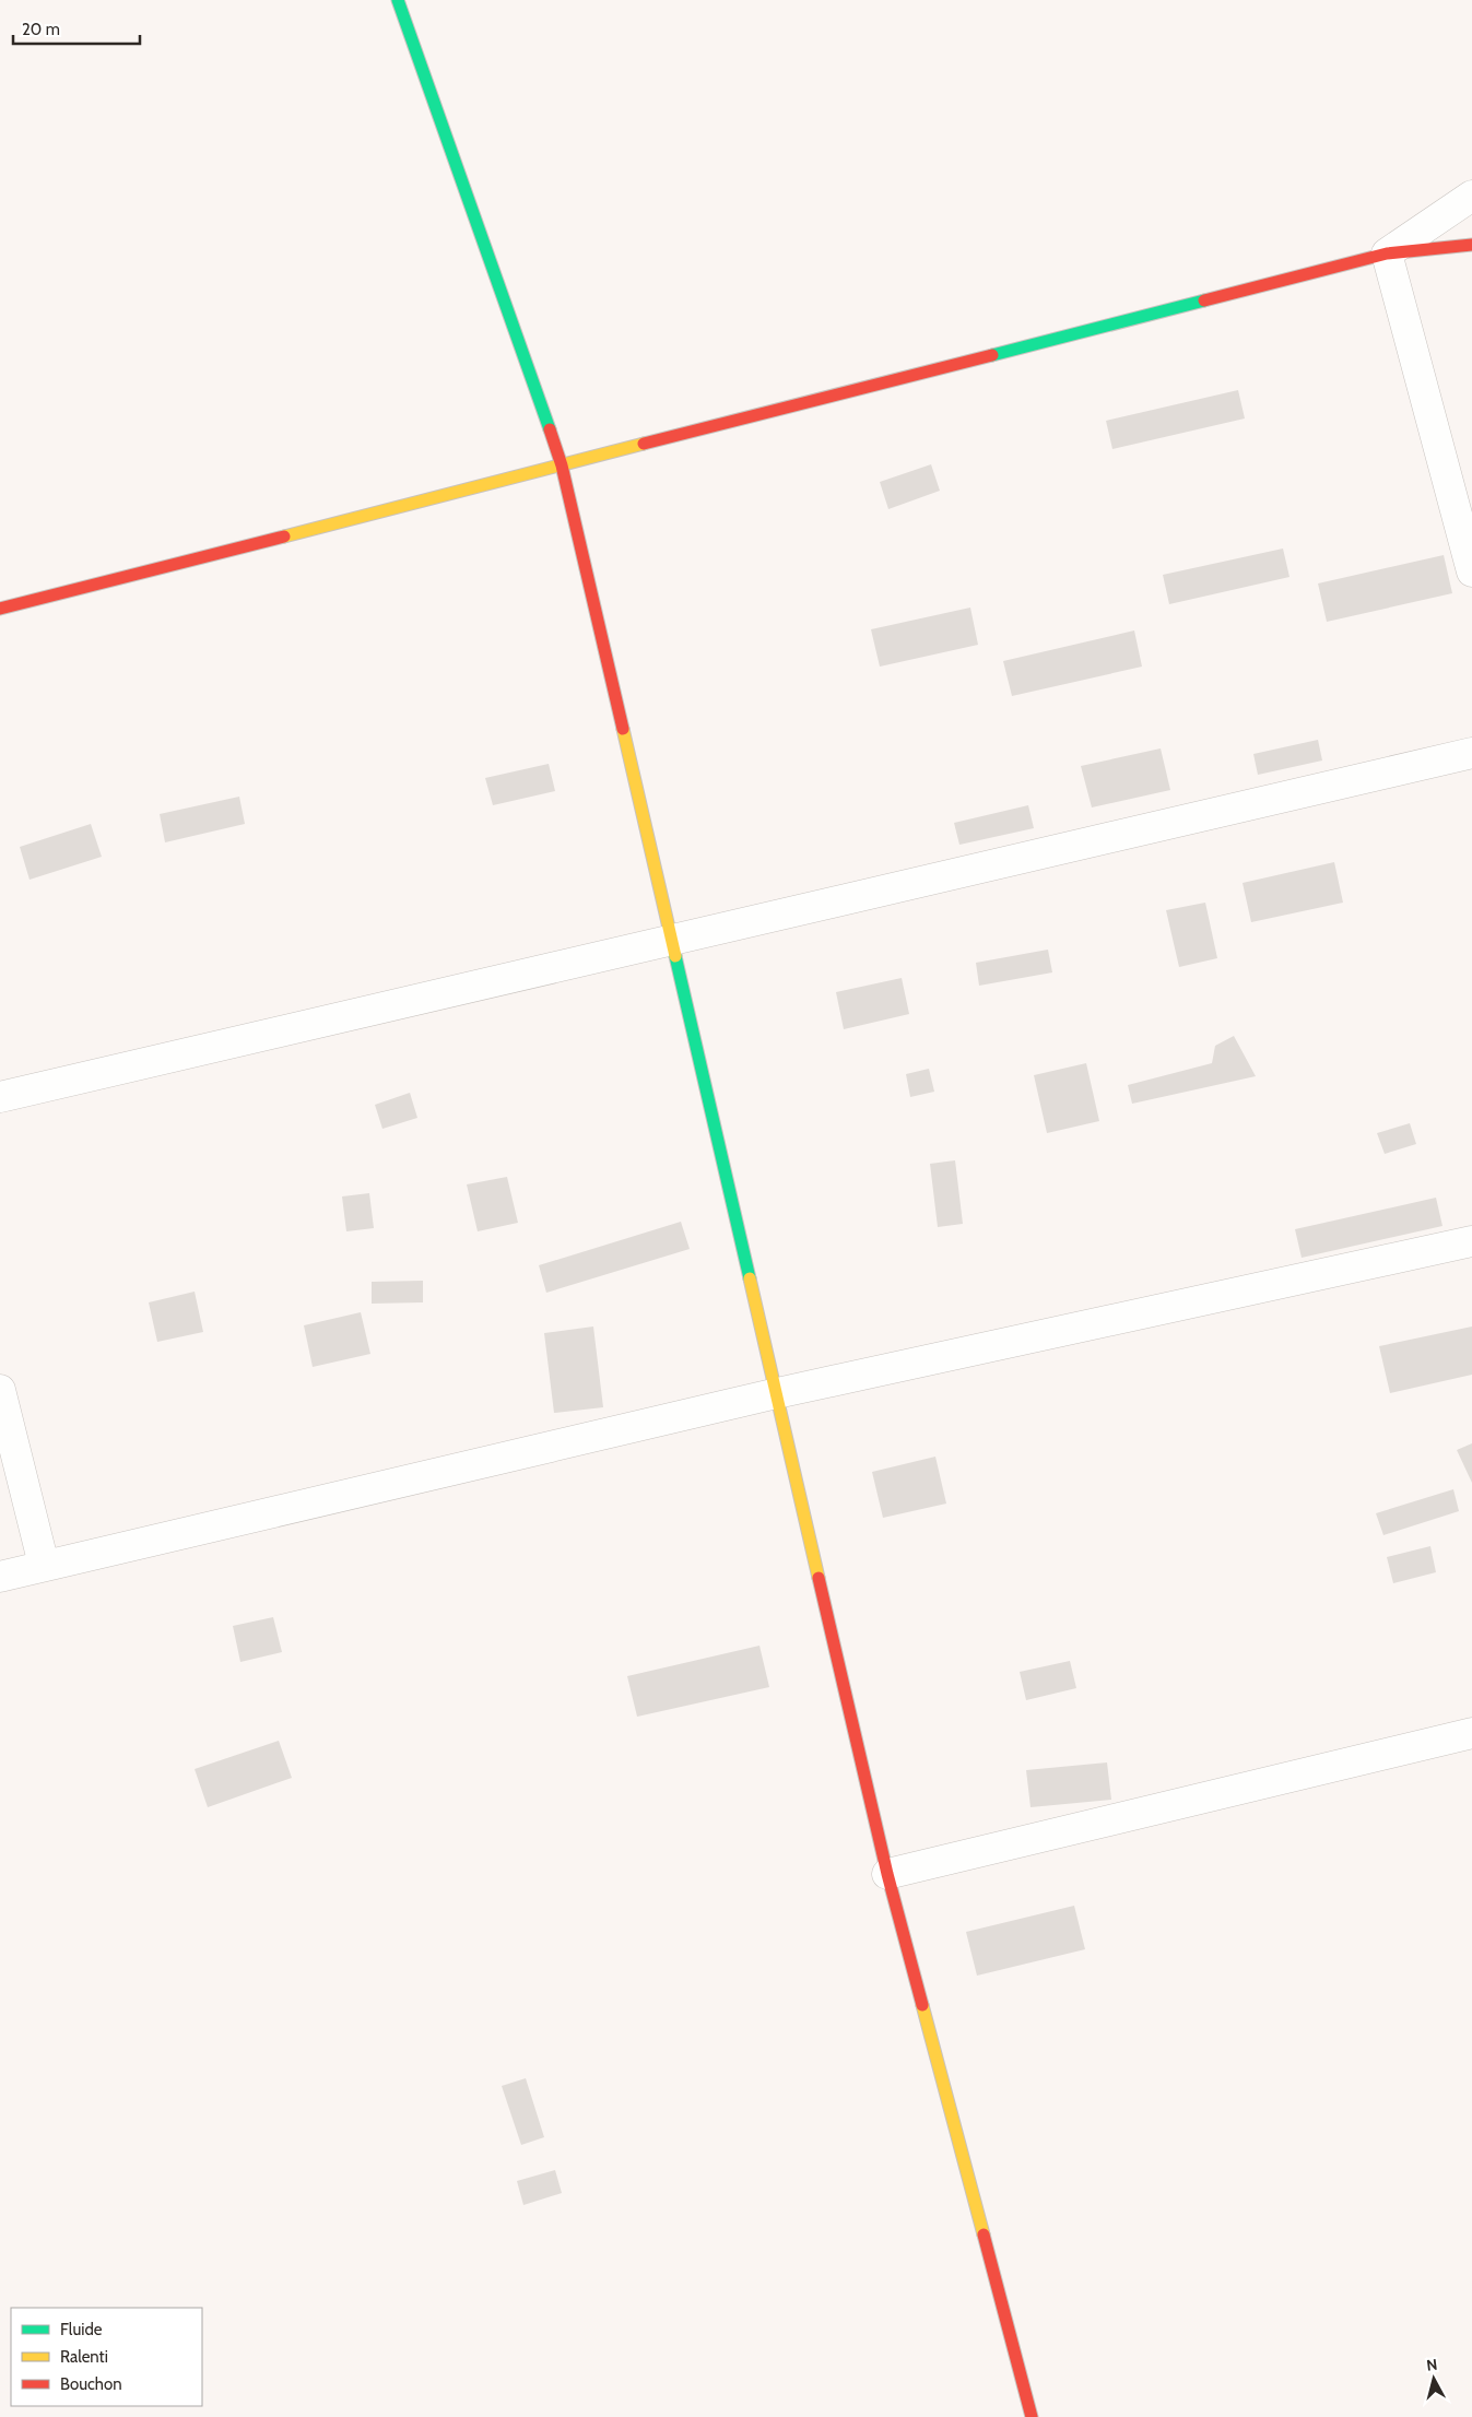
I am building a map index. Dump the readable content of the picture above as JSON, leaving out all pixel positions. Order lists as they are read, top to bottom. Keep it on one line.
{"legend":["Fluide","Ralenti","Bouchon"],"scale_bar":"20 m","north":"top"}
